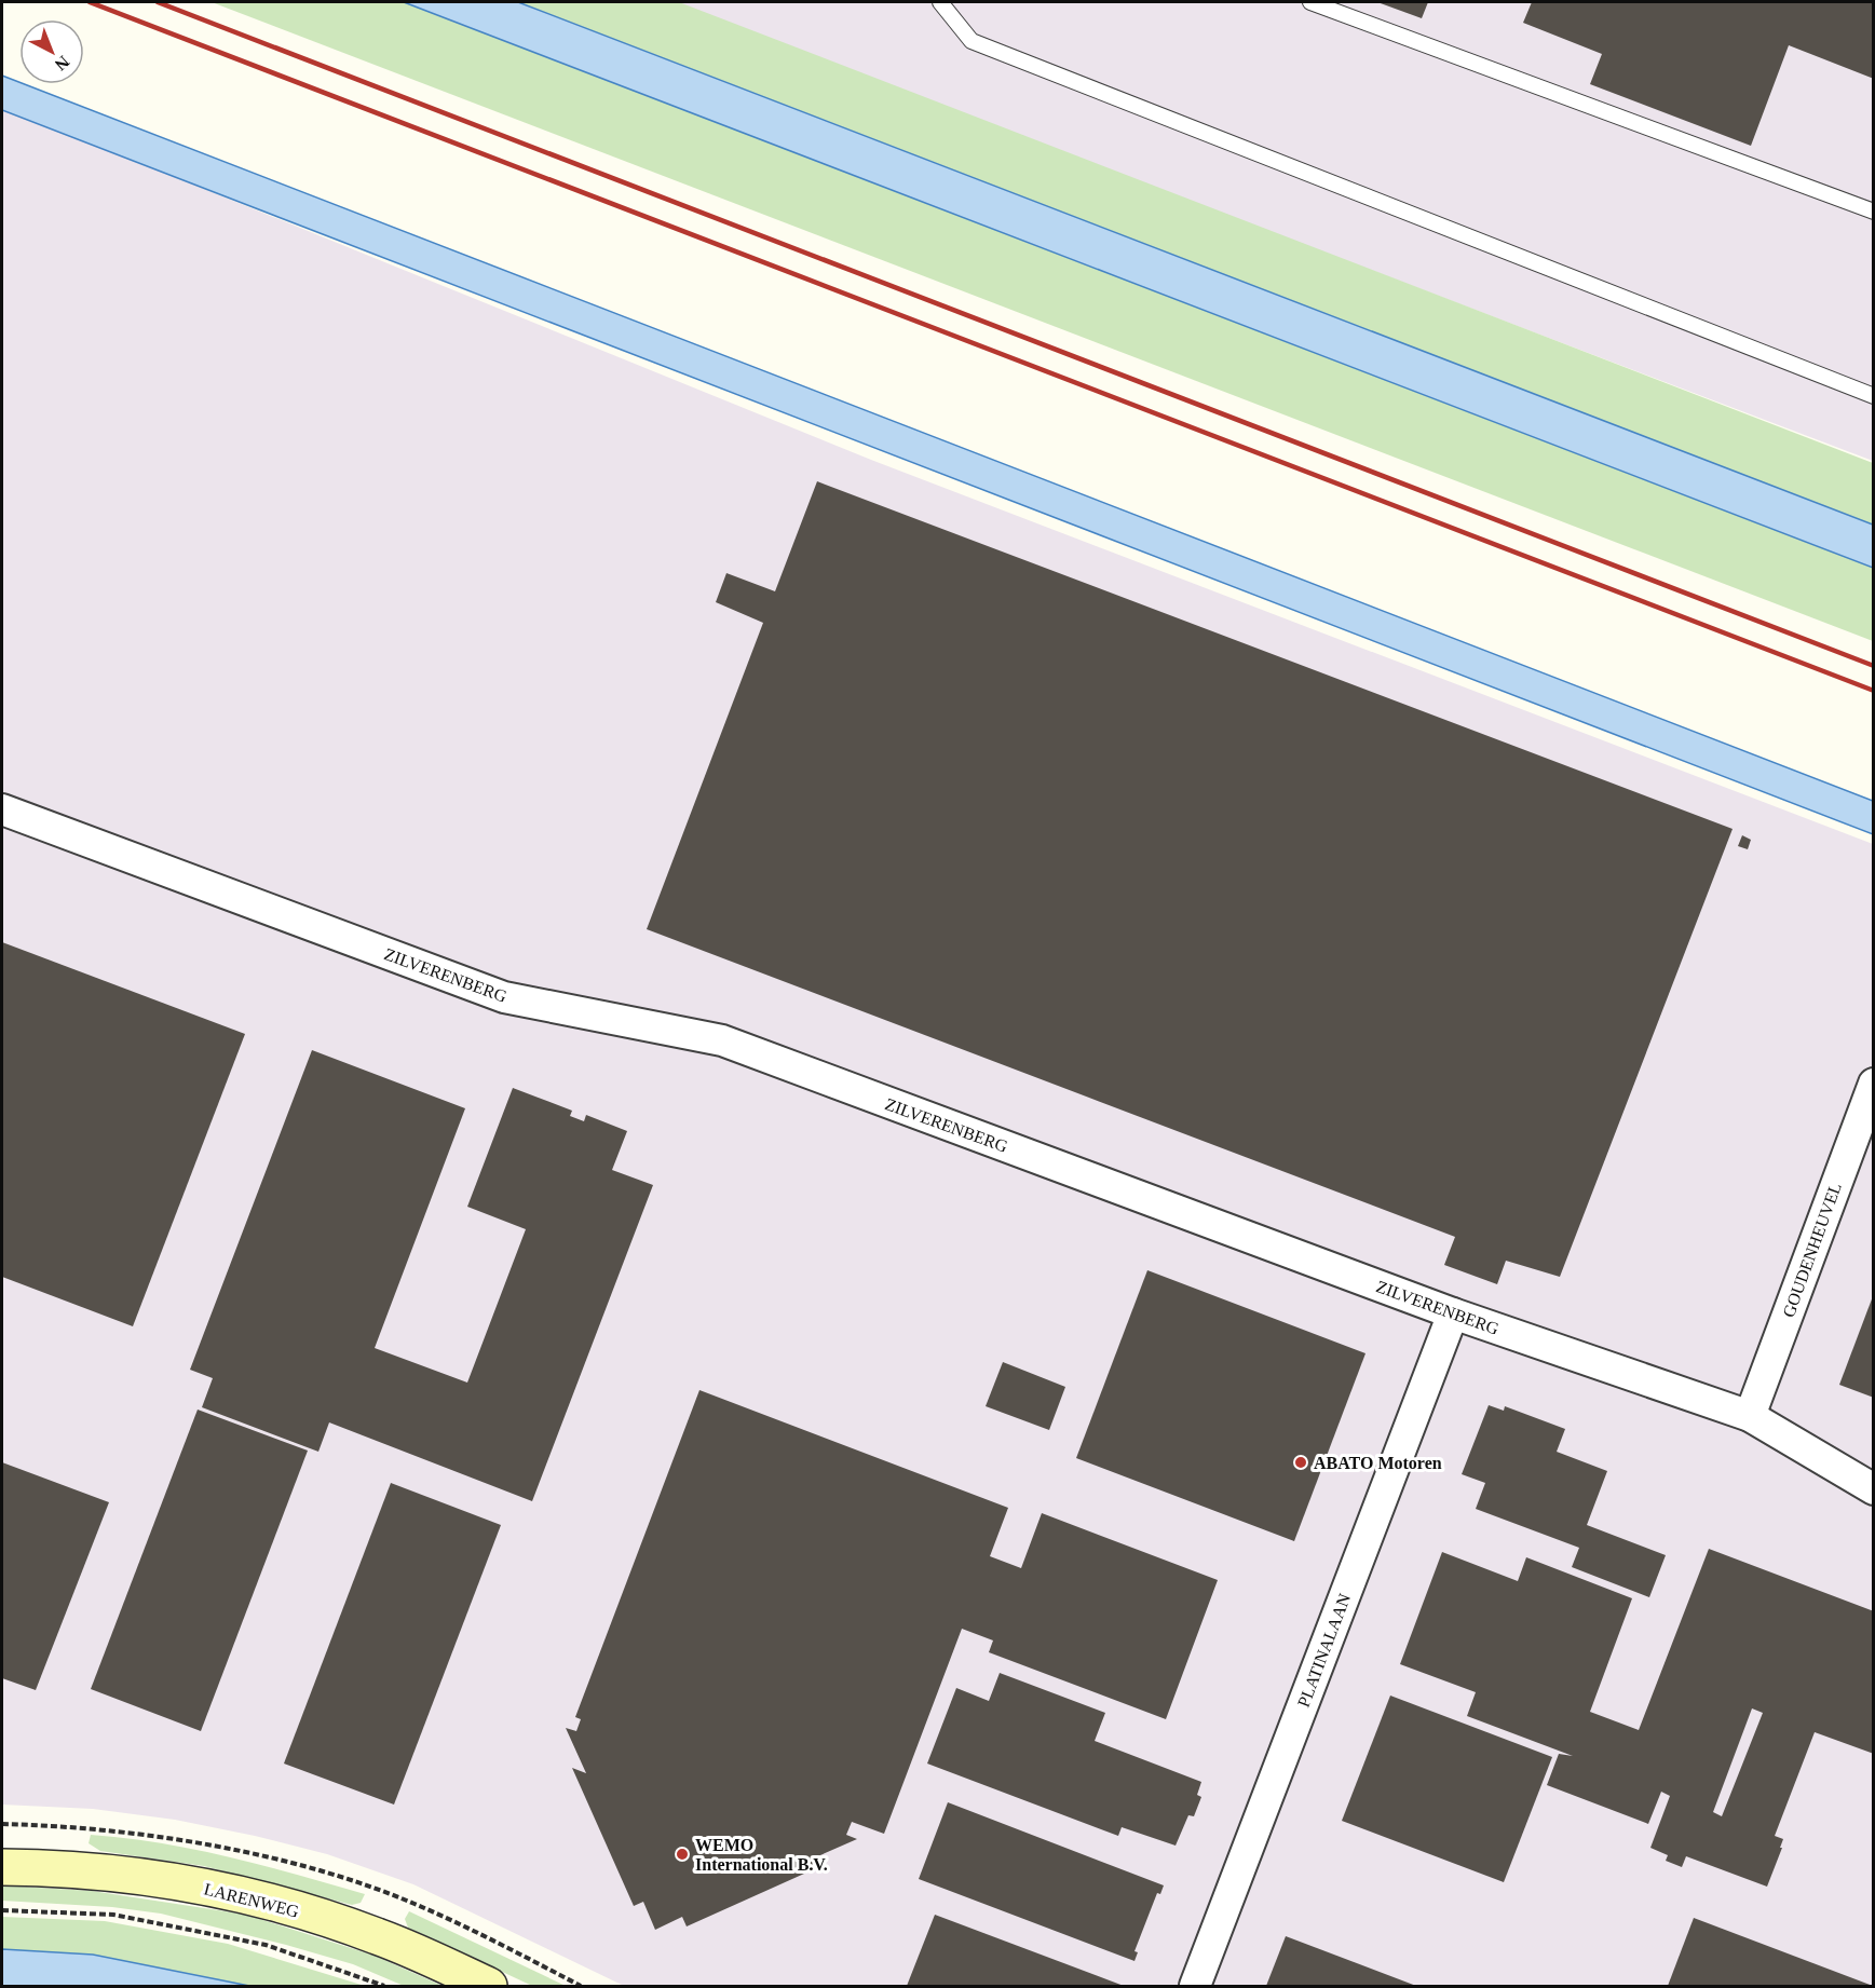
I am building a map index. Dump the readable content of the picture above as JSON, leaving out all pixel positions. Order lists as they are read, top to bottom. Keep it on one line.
{"streets":{"street":["ZILVERENBERG","GOUDENHEUVEL","PLATINALAAN","LARENWEG"]},"crossings":[["ZILVERENBERG","GOUDENHEUVEL"],["ZILVERENBERG","PLATINALAAN"]],"places":["ABATO Motoren","WEMO International B.V."],"north":"bottom right"}
